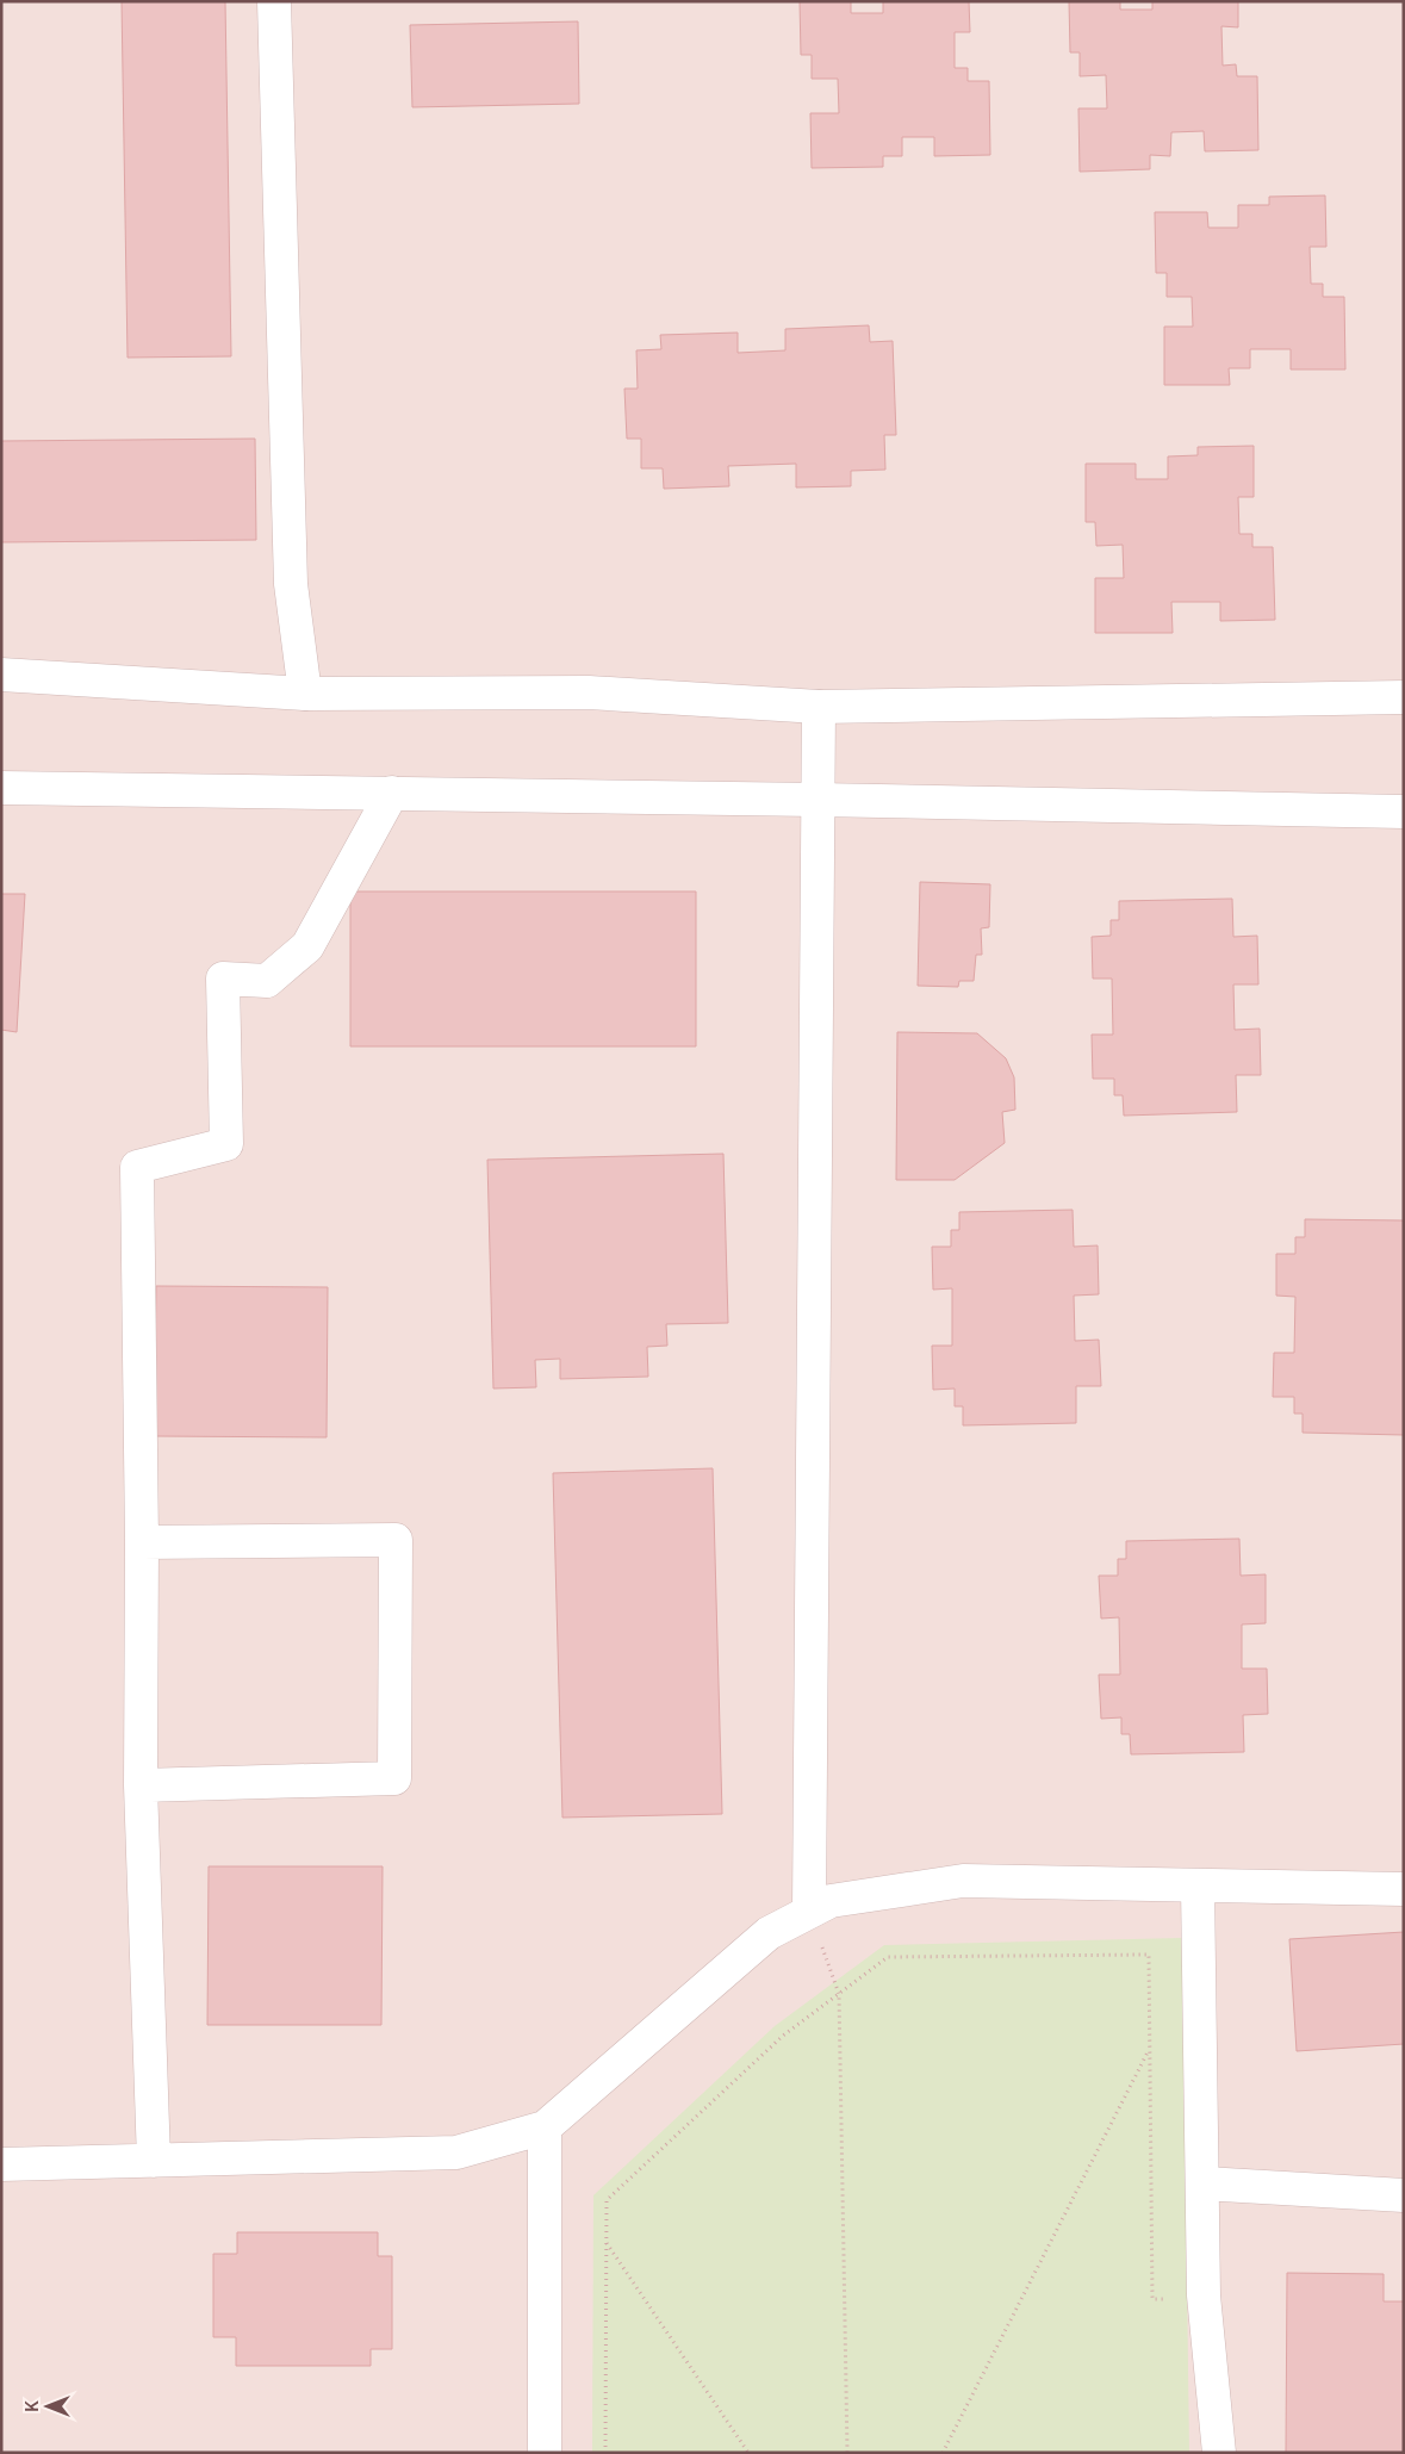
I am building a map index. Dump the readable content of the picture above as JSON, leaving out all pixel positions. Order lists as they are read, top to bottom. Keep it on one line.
{"north":"left"}
